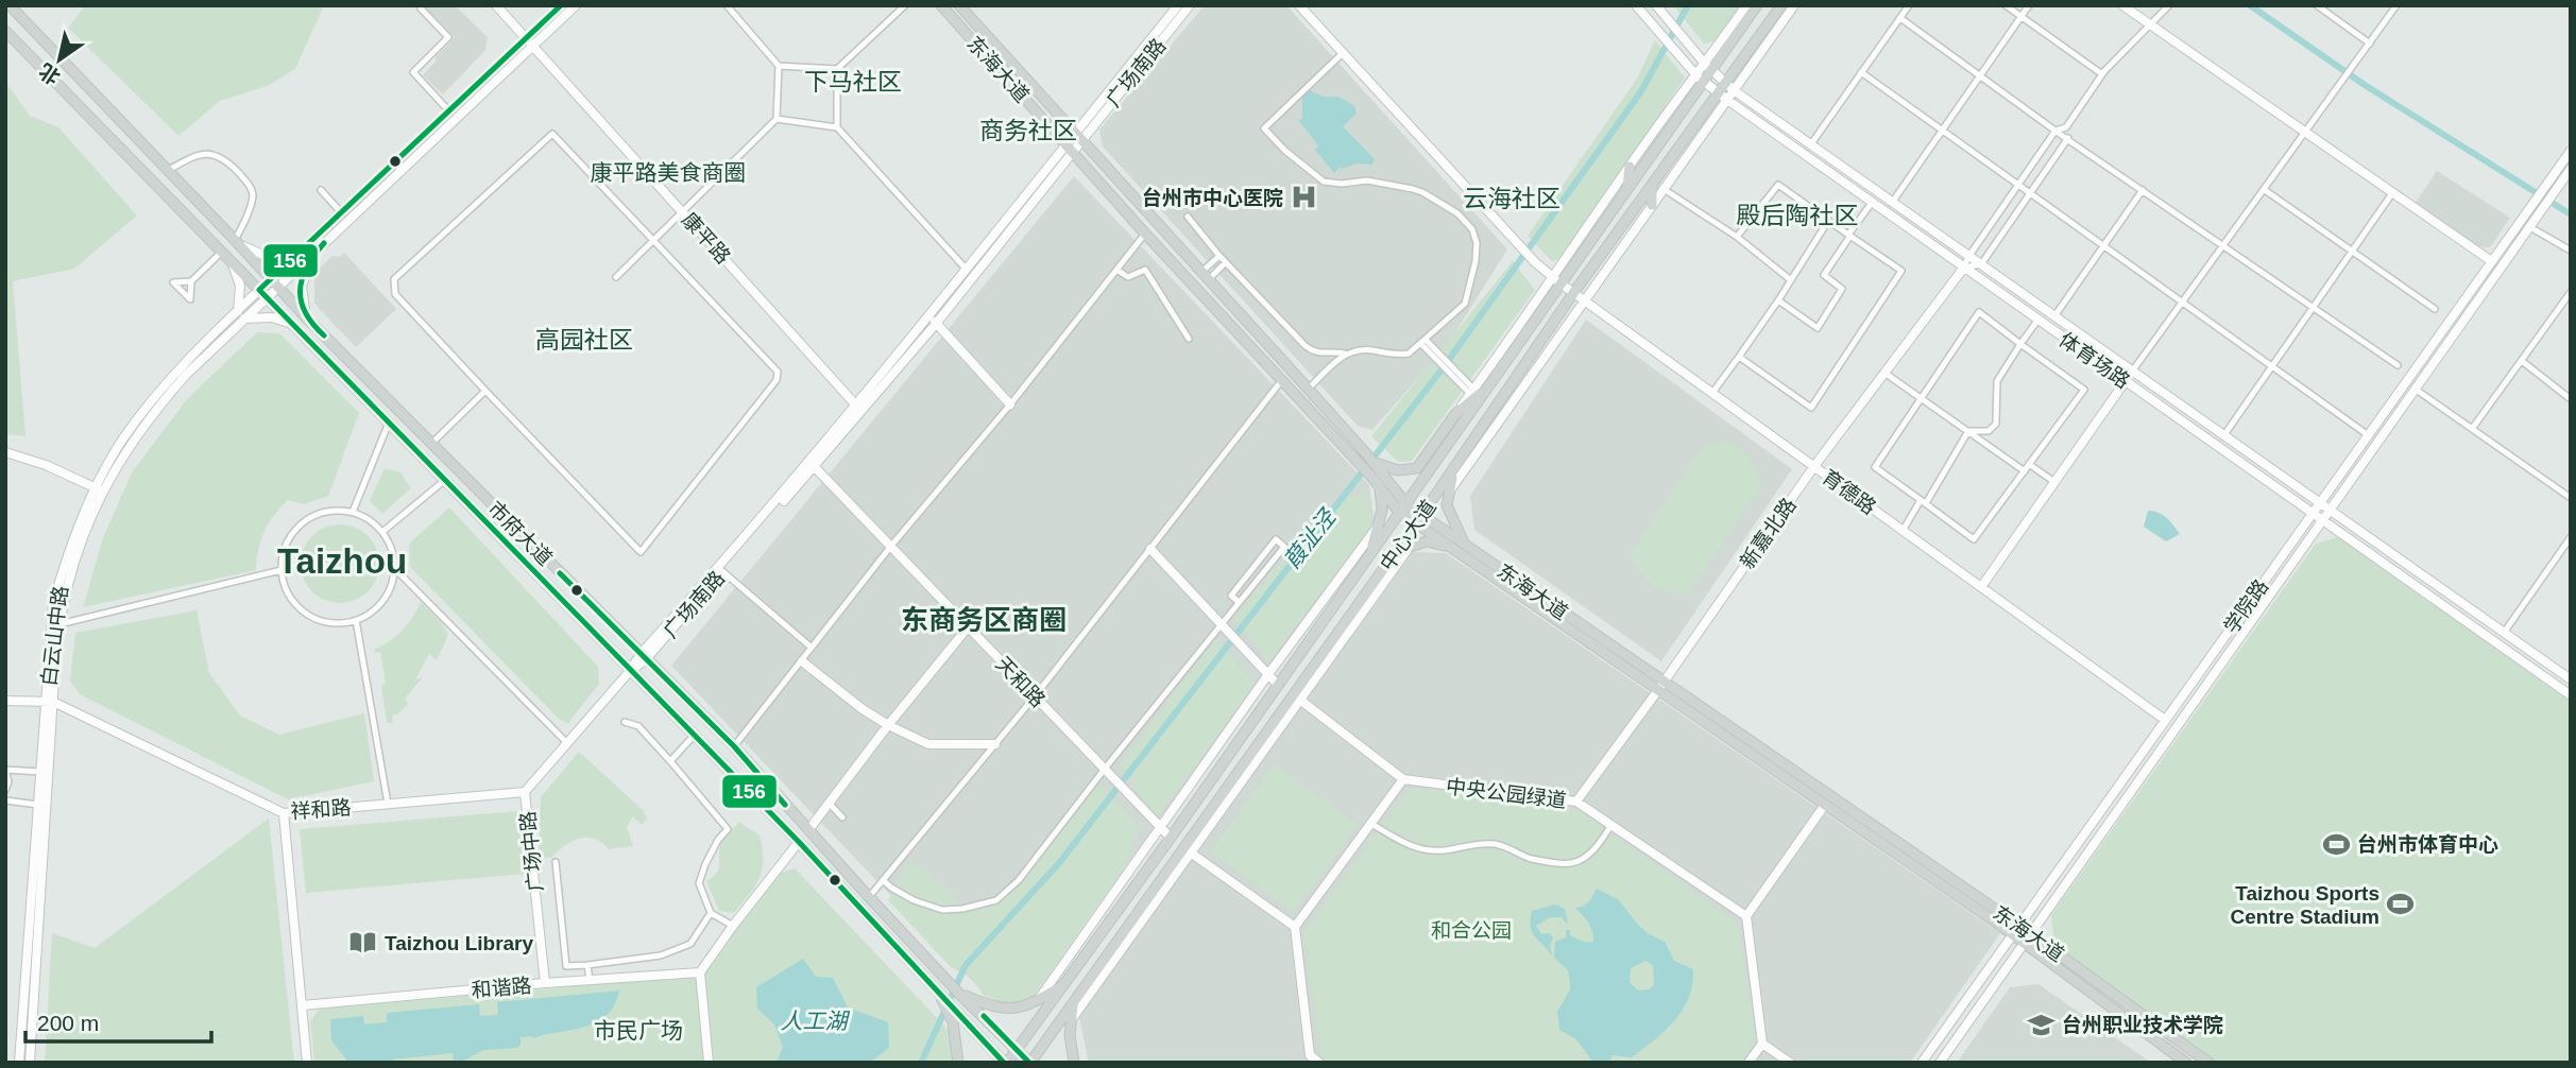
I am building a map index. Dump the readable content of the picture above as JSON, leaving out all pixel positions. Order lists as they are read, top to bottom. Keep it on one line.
{"streets":{"main road":["东海大道","广场南路","康平路","体育场路","育德路","市府大道","新嘉北路","中心大道","学院路","白云山中路","天和路","中央公园绿道","祥和路","广场中路","和谐路"]},"crossings":[["东海大道","广场南路"],["东海大道","新嘉北路"],["东海大道","中心大道"],["东海大道","学院路"],["广场南路","康平路"],["广场南路","市府大道"],["广场南路","天和路"],["广场南路","广场中路"],["体育场路","新嘉北路"],["体育场路","中心大道"],["体育场路","学院路"],["育德路","新嘉北路"],["育德路","中心大道"],["育德路","学院路"],["市府大道","中心大道"],["市府大道","白云山中路"],["市府大道","广场中路"],["新嘉北路","中央公园绿道"],["中心大道","天和路"],["白云山中路","祥和路"],["祥和路","广场中路"],["广场中路","和谐路"]],"districts":["下马社区","商务社区","康平路美食商圈","云海社区","殿后陶社区","高园社区","Taizhou","东商务区商圈","市民广场"],"water":["葭沚泾","人工湖"],"parks":["和合公园"],"places":{"hospital":["台州市中心医院"],"sports":["台州市体育中心","Taizhou Sports Centre Stadium"],"library":["Taizhou Library"],"school or university":["台州职业技术学院"]},"lines":["transit line 156"],"scale_bar":"200 m","north":"bottom left"}
